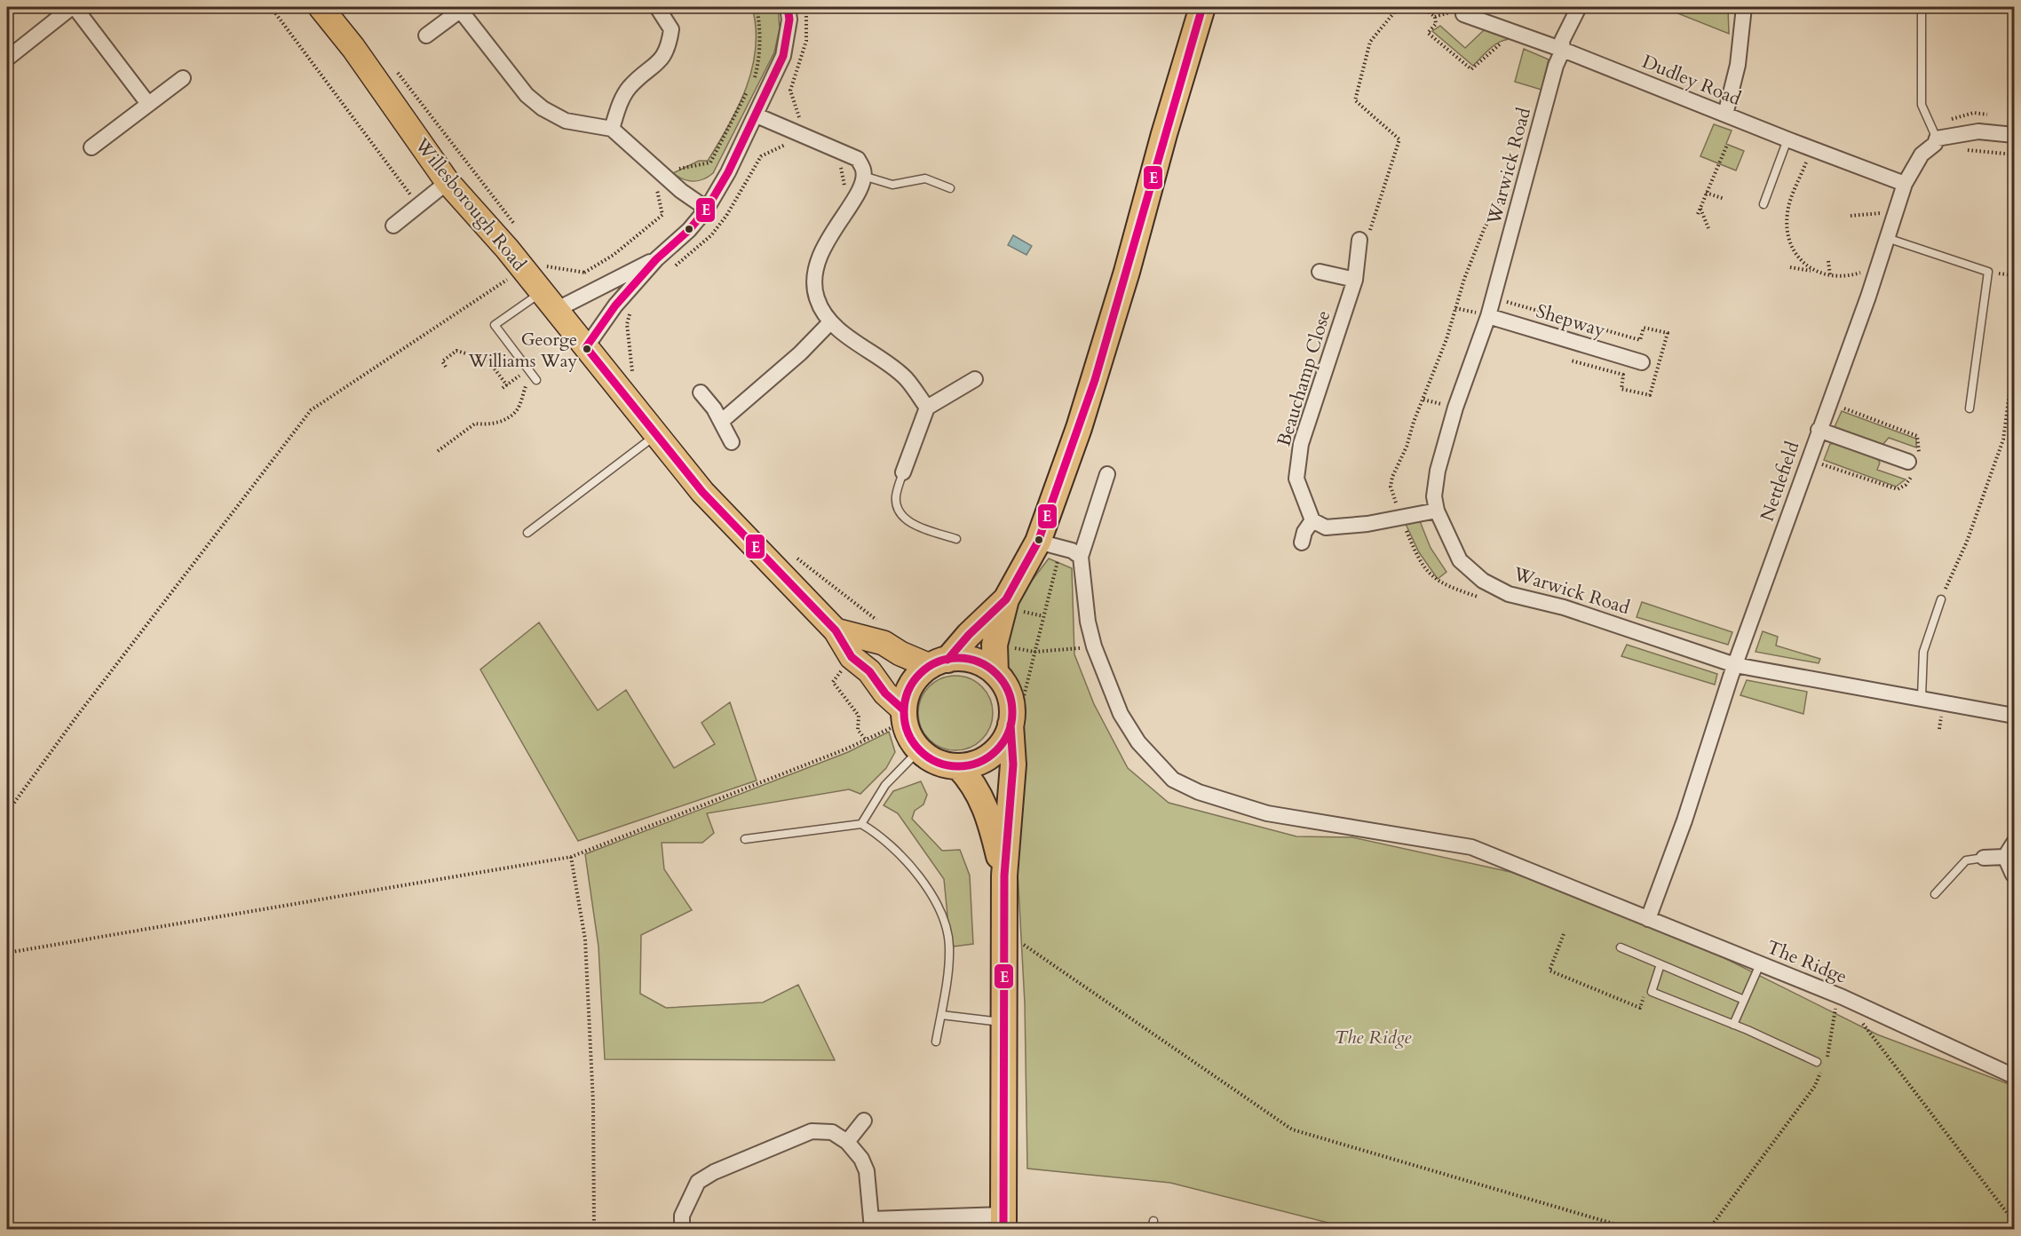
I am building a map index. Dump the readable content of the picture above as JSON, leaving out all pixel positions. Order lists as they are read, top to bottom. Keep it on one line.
{"streets":{"main road":["Willesborough Road"],"street":["Dudley Road","Warwick Road","Shepway","Beauchamp Close","Nettlefield","The Ridge"]},"crossings":[["Dudley Road","Warwick Road"],["Dudley Road","Nettlefield"],["Warwick Road","Shepway"],["Warwick Road","Nettlefield"],["Nettlefield","The Ridge"]],"parks":["The Ridge"],"places":["George Williams Way"],"lines":["transit line E"]}
